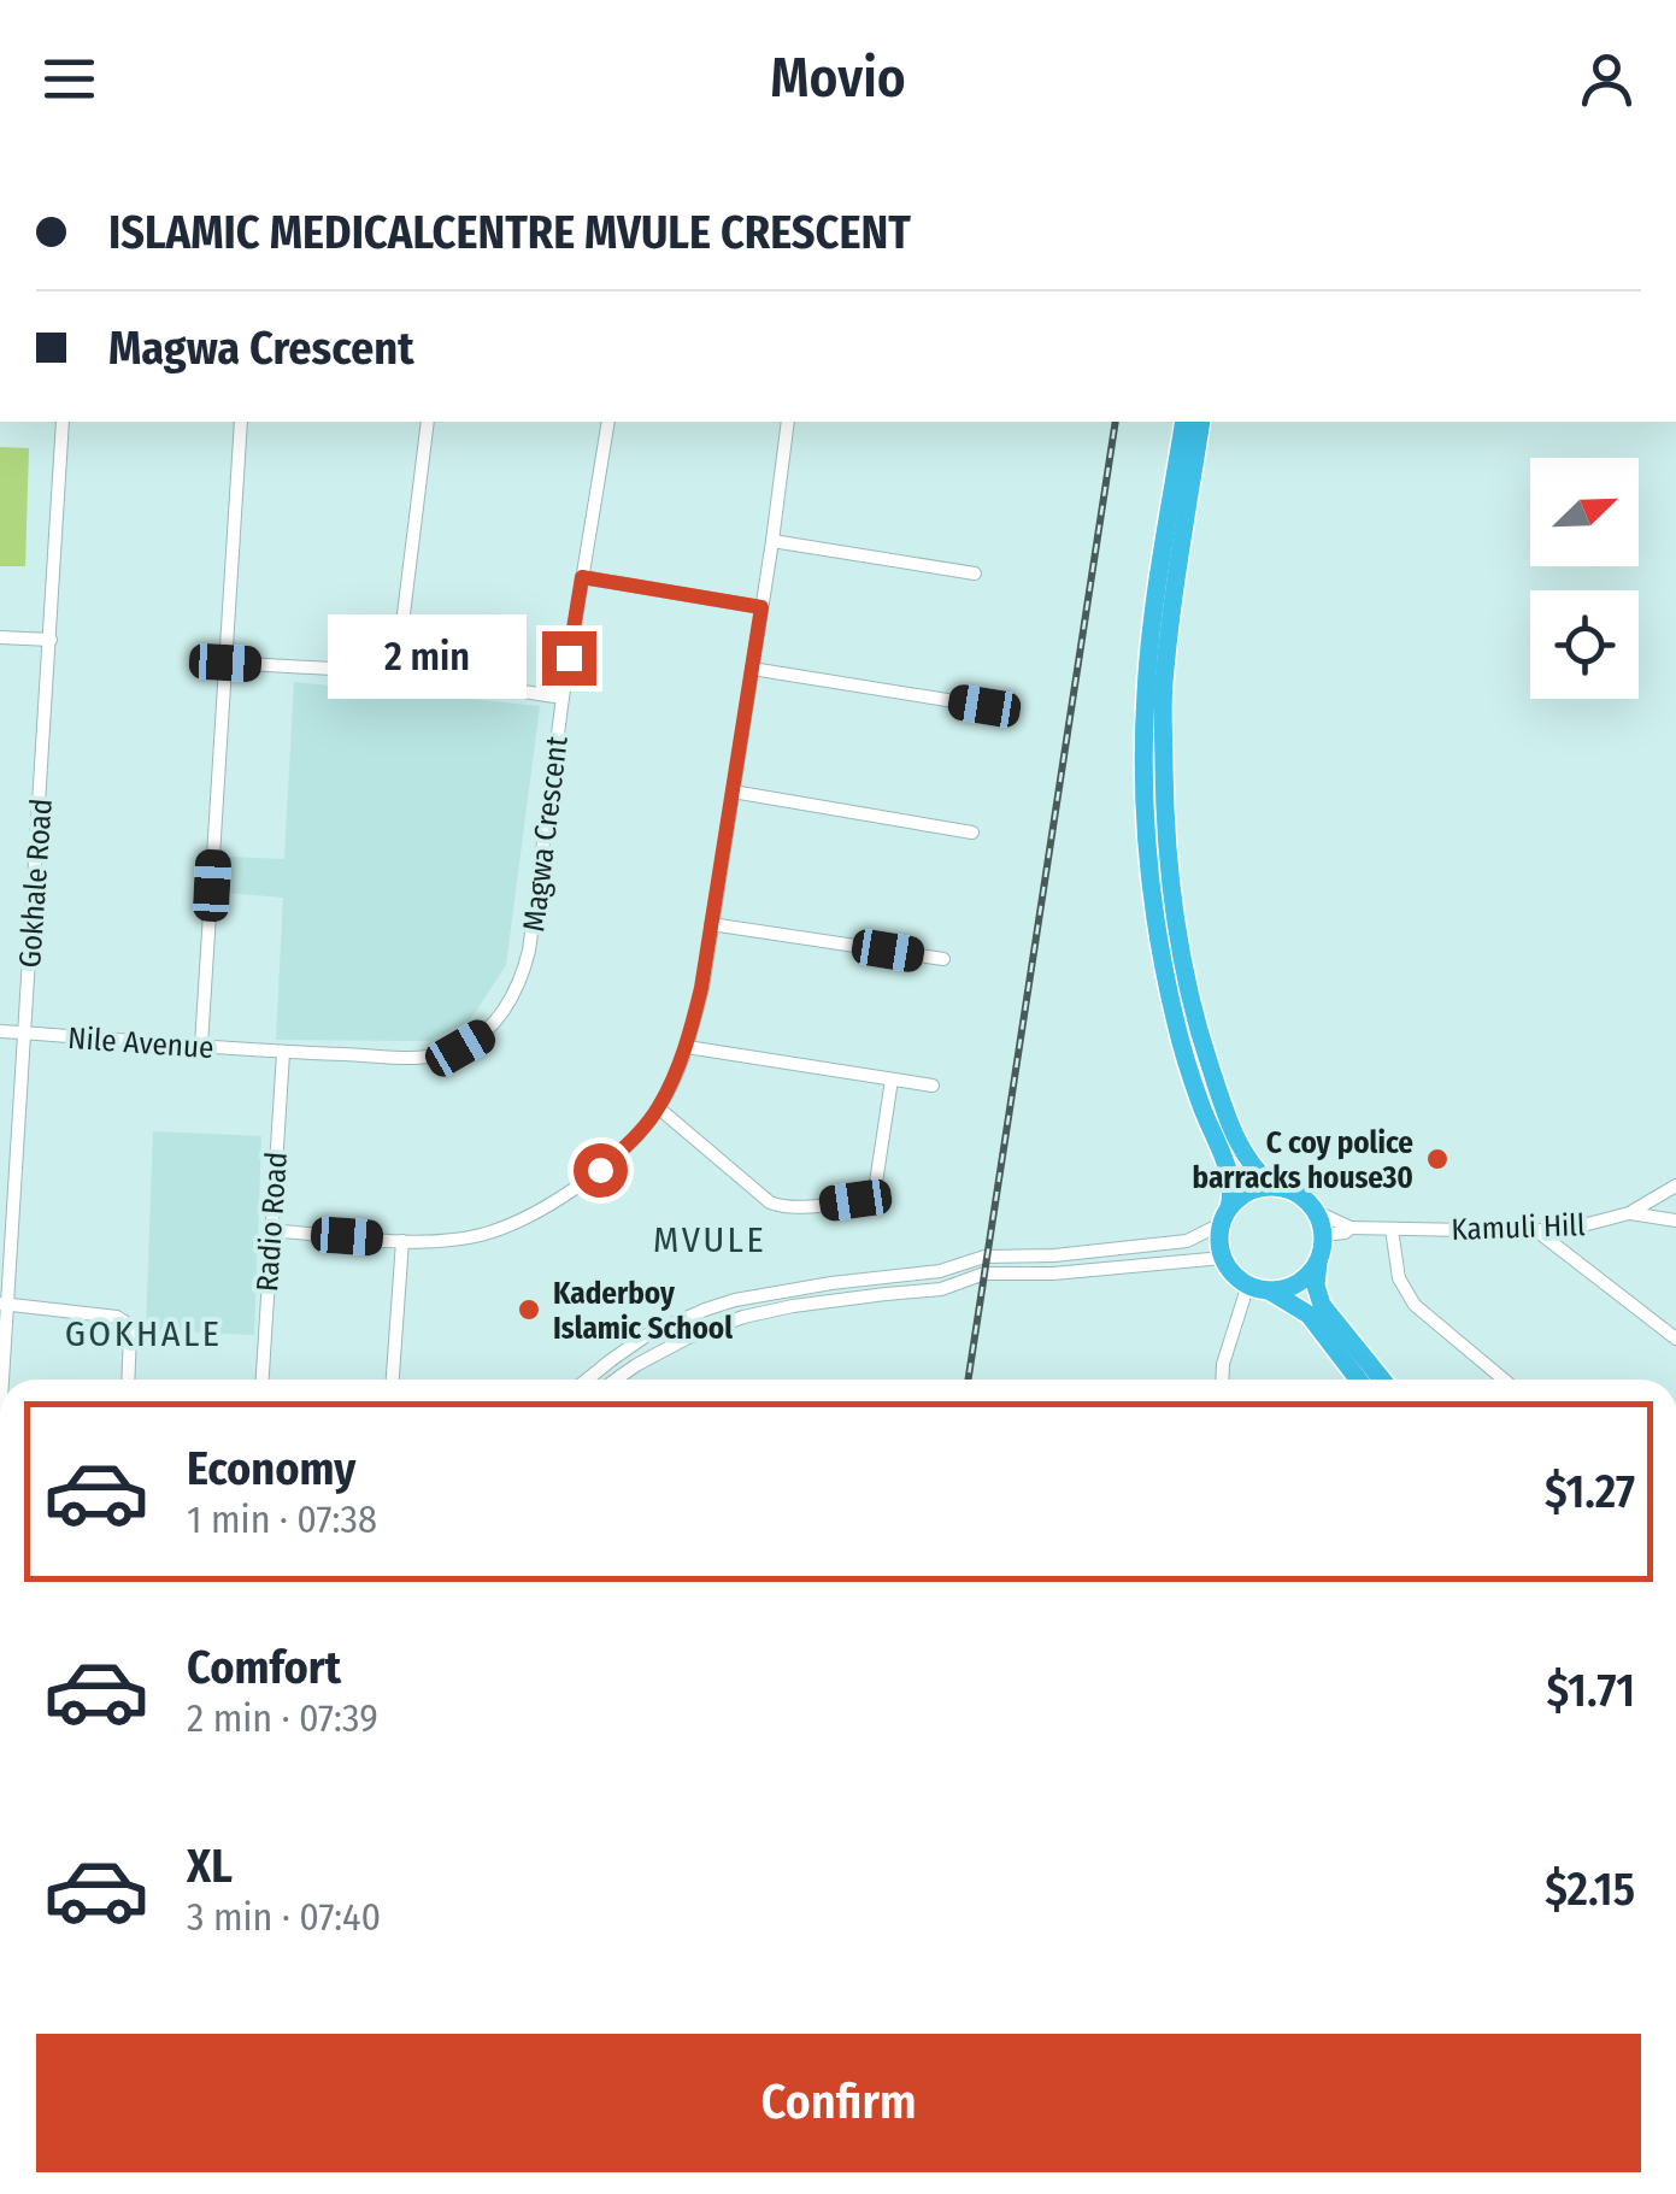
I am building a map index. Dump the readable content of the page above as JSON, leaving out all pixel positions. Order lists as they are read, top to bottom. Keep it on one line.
{"streets":{"street":["Magwa Crescent","Gokhale Road","Nile Avenue","Radio Road","Kamuli Hill"]},"crossings":[["Magwa Crescent","Nile Avenue"],["Magwa Crescent","Radio Road"],["Gokhale Road","Nile Avenue"],["Nile Avenue","Radio Road"]],"districts":["MVULE","GOKHALE"],"places":["C coy police barracks house30","Kaderboy Islamic School"],"north":"top right","page":{"header":"Movio","banner":["ISLAMIC MEDICALCENTRE MVULE CRESCENT","Magwa Crescent"],"bubble":"2 min","list":[{"name":"Economy","note":"1 min · 07:38","value":"$1.27"},{"name":"Comfort","note":"2 min · 07:39","value":"$1.71"},{"name":"XL","note":"3 min · 07:40","value":"$2.15"}],"buttons":"Confirm"}}
